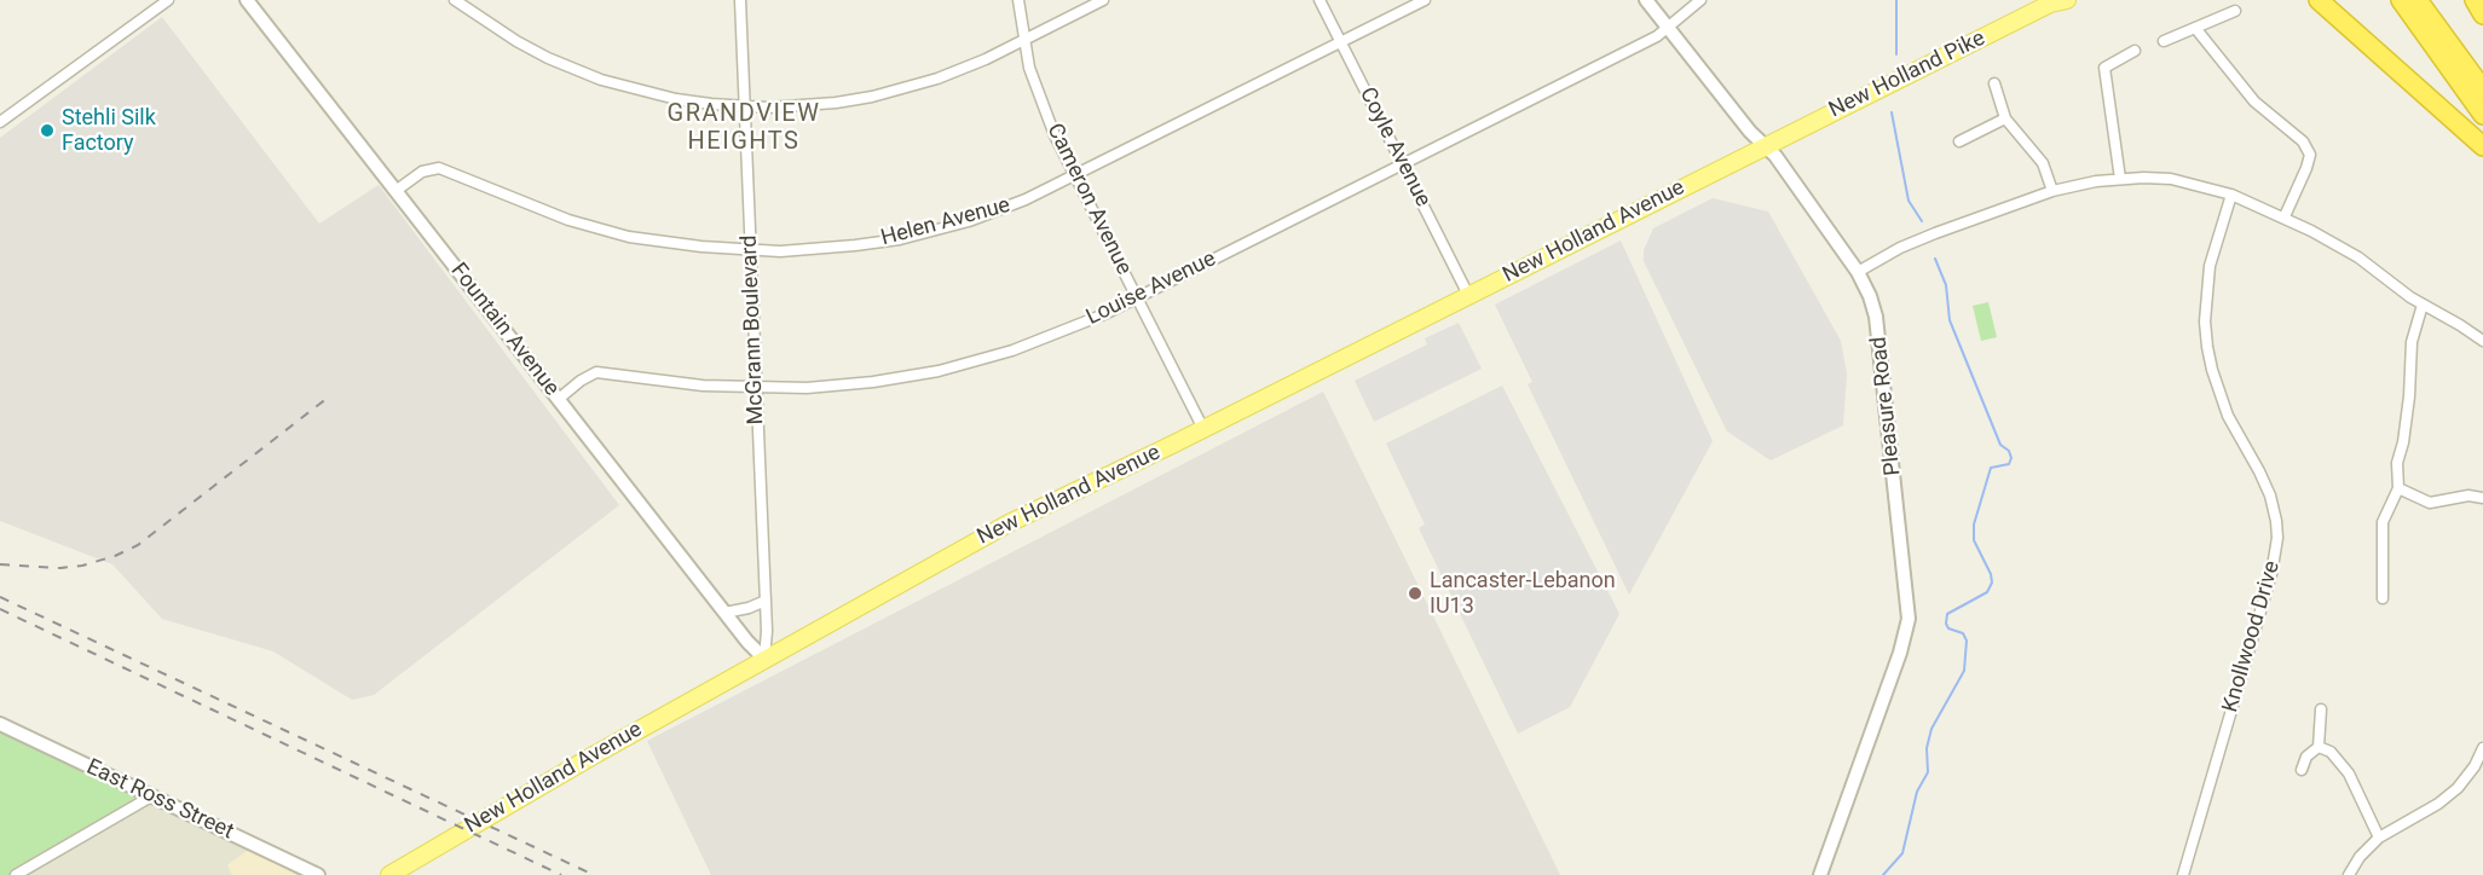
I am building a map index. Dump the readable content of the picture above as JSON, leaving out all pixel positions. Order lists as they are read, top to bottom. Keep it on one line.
{"streets":{"main road":["New Holland Pike","New Holland Avenue"],"street":["Coyle Avenue","Cameron Avenue","Helen Avenue","Louise Avenue","Fountain Avenue","McGrann Boulevard","Pleasure Road","Knollwood Drive","East Ross Street"]},"crossings":[["New Holland Pike","New Holland Avenue"],["New Holland Pike","Pleasure Road"],["Coyle Avenue","Helen Avenue"],["Coyle Avenue","New Holland Avenue"],["Coyle Avenue","Louise Avenue"],["Cameron Avenue","Helen Avenue"],["Cameron Avenue","New Holland Avenue"],["Cameron Avenue","Louise Avenue"],["Helen Avenue","Fountain Avenue"],["Helen Avenue","McGrann Boulevard"],["New Holland Avenue","Fountain Avenue"],["New Holland Avenue","McGrann Boulevard"],["New Holland Avenue","Pleasure Road"],["Louise Avenue","Fountain Avenue"],["Louise Avenue","McGrann Boulevard"],["Louise Avenue","Pleasure Road"],["Fountain Avenue","McGrann Boulevard"]],"districts":["GRANDVIEW HEIGHTS"],"places":["Stehli Silk Factory","Lancaster-Lebanon IU13"]}
